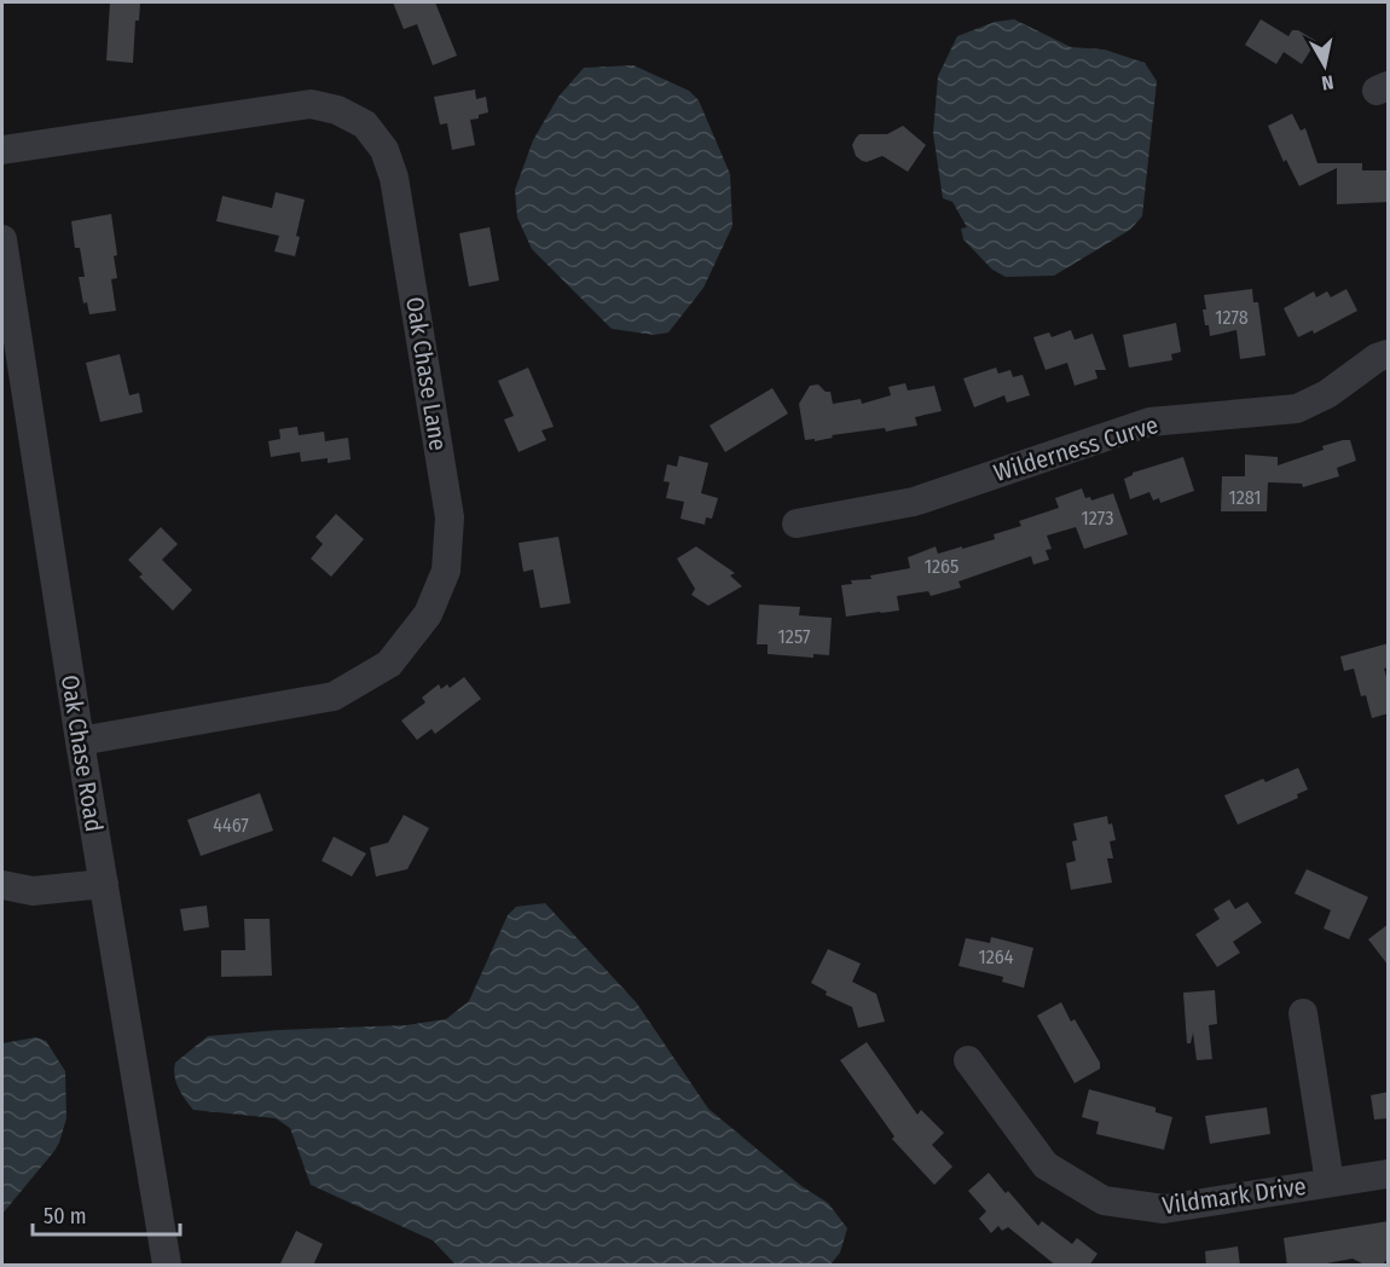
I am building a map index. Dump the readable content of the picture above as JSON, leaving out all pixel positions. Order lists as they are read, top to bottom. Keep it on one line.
{"streets":{"street":["Oak Chase Lane","Wilderness Curve","Oak Chase Road","Vildmark Drive"]},"crossings":[["Oak Chase Lane","Oak Chase Road"]],"house_numbers":["1278","1281","1273","1265","1257","4467","1264"],"scale_bar":"50 m","north":"bottom"}
